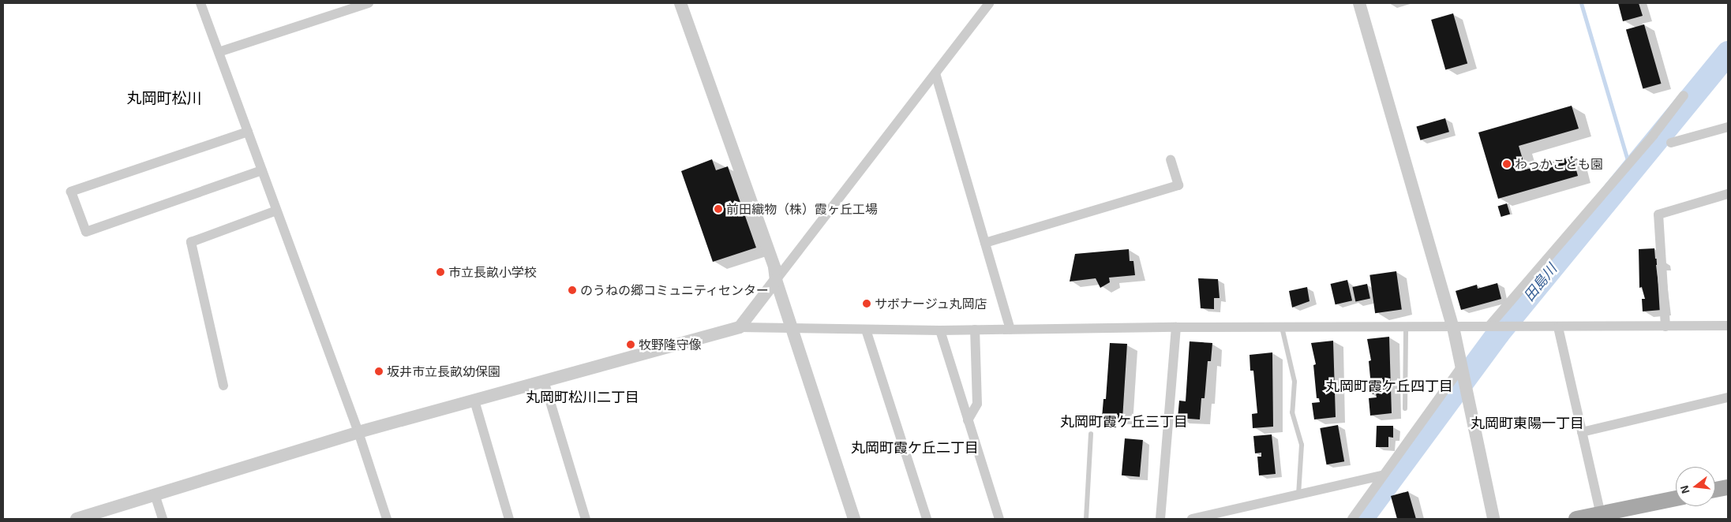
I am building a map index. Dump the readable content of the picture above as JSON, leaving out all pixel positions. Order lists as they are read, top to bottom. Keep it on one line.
{"districts":["丸岡町松川","丸岡町霞ケ丘四丁目","丸岡町松川二丁目","丸岡町霞ケ丘三丁目","丸岡町東陽一丁目","丸岡町霞ケ丘二丁目"],"water":["田島川"],"places":["わっかこども園","前田織物（株）霞ヶ丘工場","市立長畝小学校","のうねの郷コミュニティセンター","サボナージュ丸岡店","牧野隆守像","坂井市立長畝幼保園"],"north":"left"}
